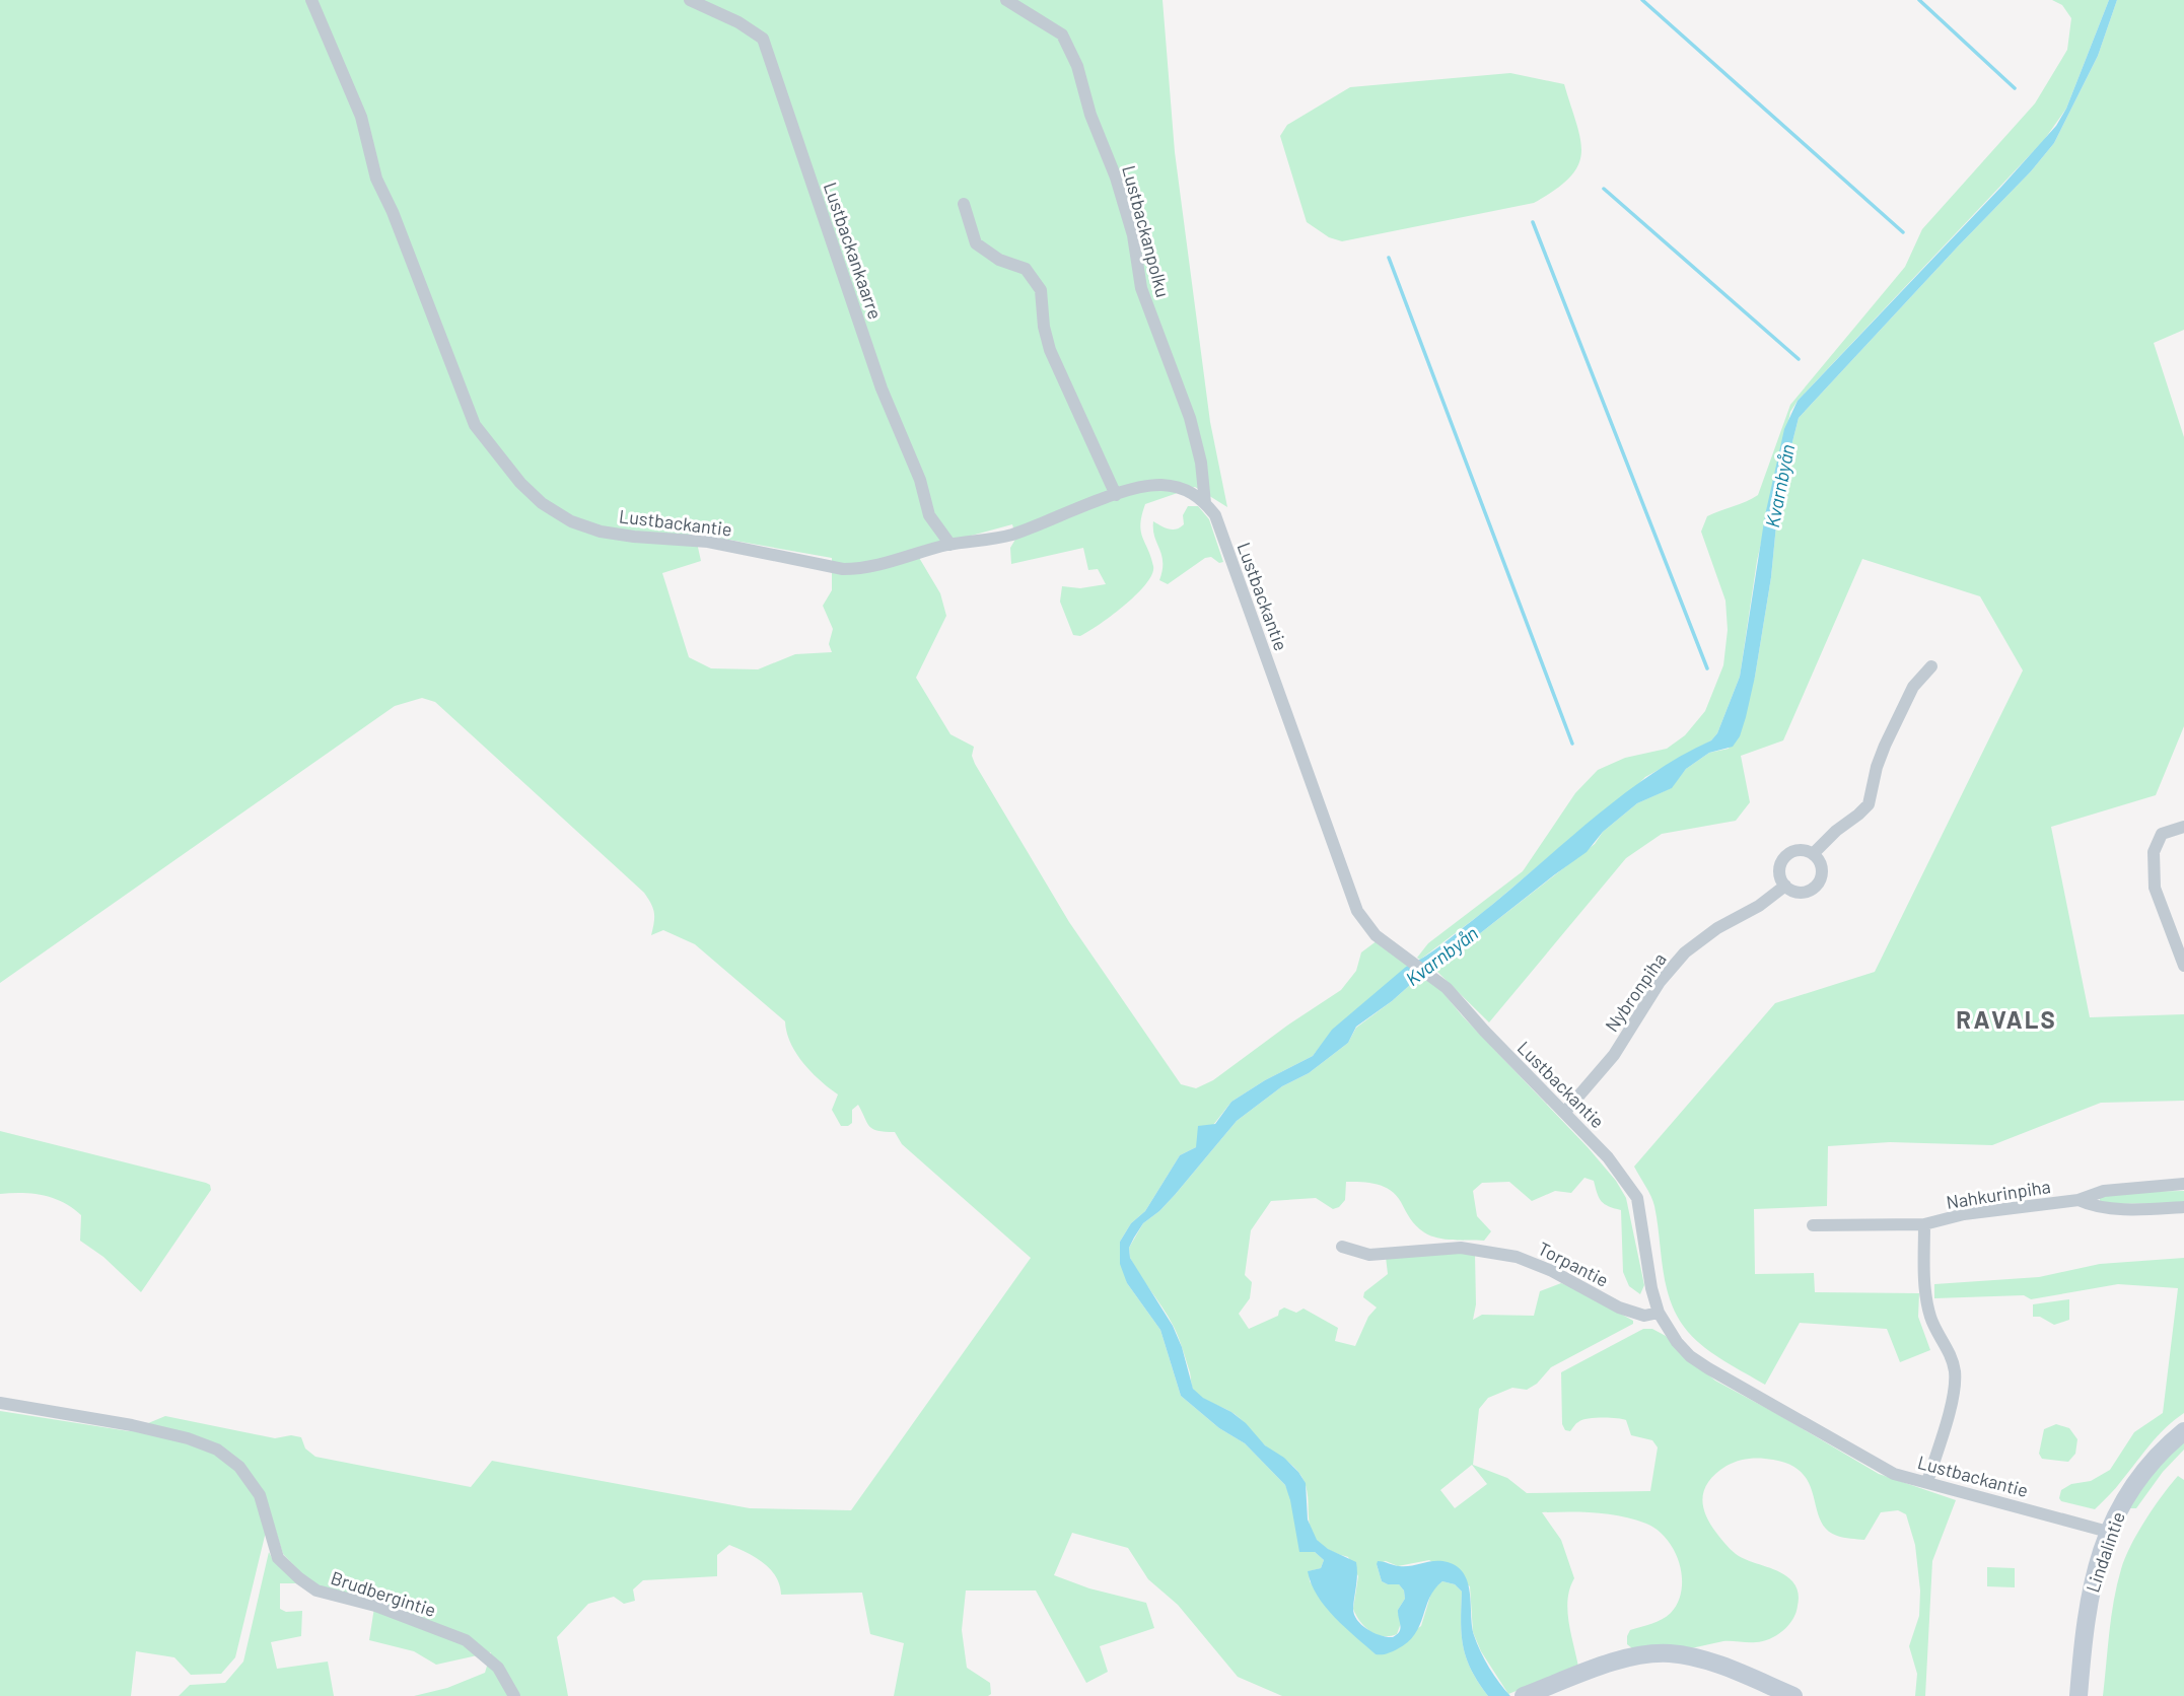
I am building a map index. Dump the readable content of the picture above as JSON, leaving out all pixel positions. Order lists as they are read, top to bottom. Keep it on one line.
{"streets":{"street":["Lustbackanpolku","Lustbackankaarre","Lustbackantie","Nybronpiha","Nahkurinpiha","Torpantie","Lindalintie","Brudbergintie"]},"crossings":[["Lustbackanpolku","Lustbackantie"],["Lustbackankaarre","Lustbackantie"],["Lustbackantie","Nybronpiha"],["Lustbackantie","Nahkurinpiha"],["Lustbackantie","Torpantie"],["Lustbackantie","Lindalintie"]],"districts":["RAVALS"],"water":["Kvarnbyån"]}
